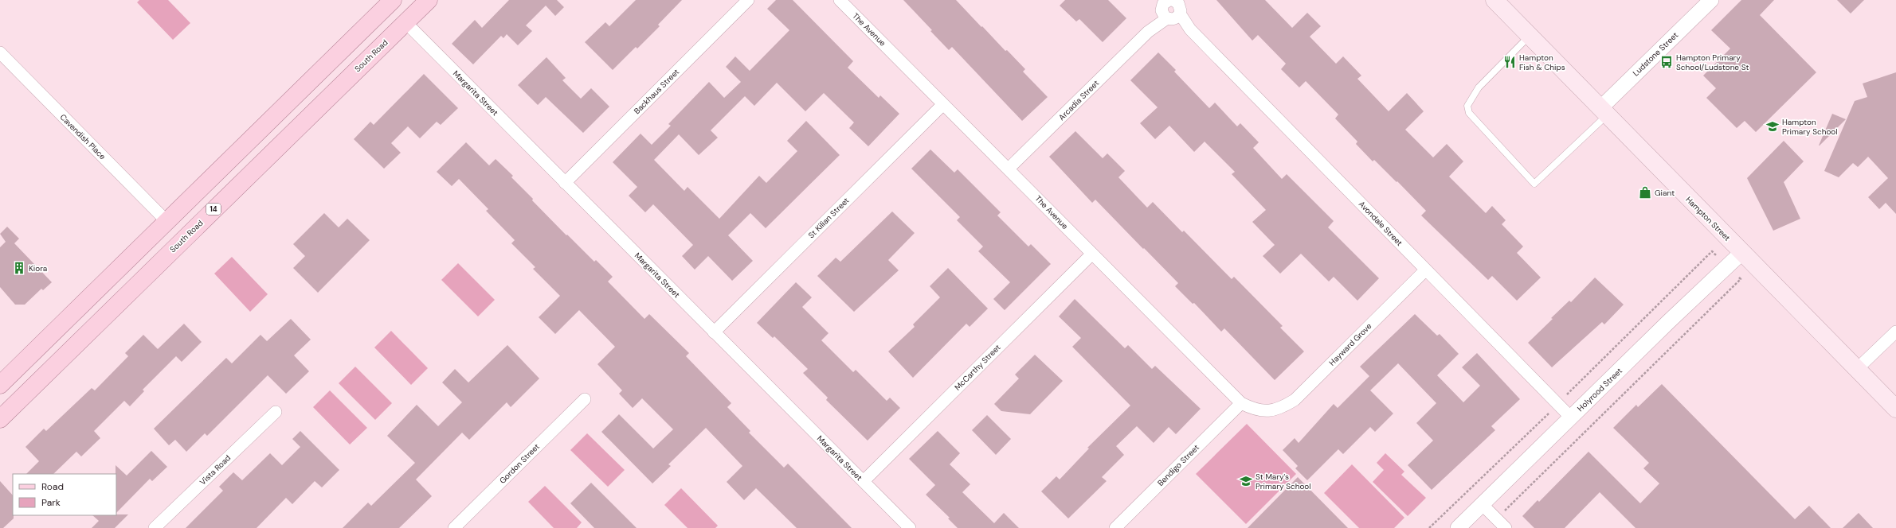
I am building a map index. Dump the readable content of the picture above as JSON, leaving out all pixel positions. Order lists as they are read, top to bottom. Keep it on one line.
{"streets":{"main road":["South Road","14","Hampton Street"],"street":["The Avenue","Ludstone Street","Backhaus Street","Margarita Street","Arcadia Street","Cavendish Place","St Kilian Street","Avondale Street","Hayward Grove","McCarthy Street","Holyrood Street","Gordon Street","Bendigo Street","Vista Road"]},"crossings":[["The Avenue","Arcadia Street"],["The Avenue","St Kilian Street"],["The Avenue","Hayward Grove"],["The Avenue","McCarthy Street"],["The Avenue","Bendigo Street"],["Ludstone Street","Hampton Street"],["South Road","Margarita Street"],["Backhaus Street","Margarita Street"],["Margarita Street","St Kilian Street"],["Margarita Street","McCarthy Street"],["Arcadia Street","Avondale Street"],["Hampton Street","Holyrood Street"],["Avondale Street","Hayward Grove"],["Avondale Street","Holyrood Street"]],"places":{"restaurant":["Hampton Fish & Chips"],"bus stop":["Hampton Primary School/Ludstone St"],"school or university":["Hampton Primary School","St Mary's Primary School"],"shop":["Giant"],"building":["Kiora"]},"legend":["Road","Park"]}
